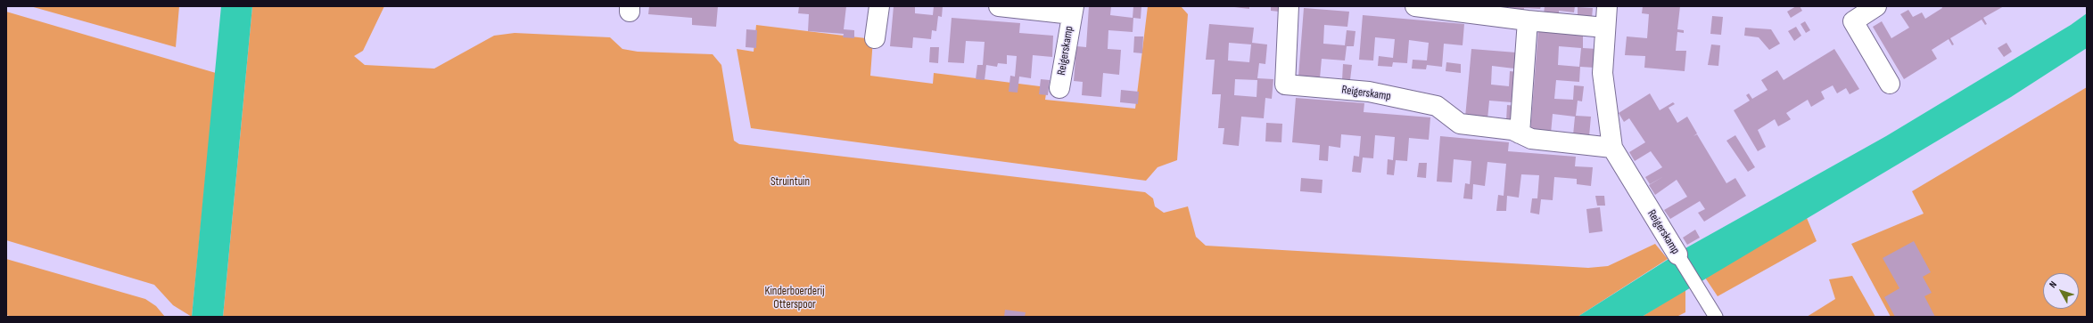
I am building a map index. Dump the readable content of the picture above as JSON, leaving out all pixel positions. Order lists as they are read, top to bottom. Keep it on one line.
{"streets":{"street":["Reigerskamp"]},"parks":["Struintuin","Kinderboerderij Otterspoor"],"north":"top left"}
